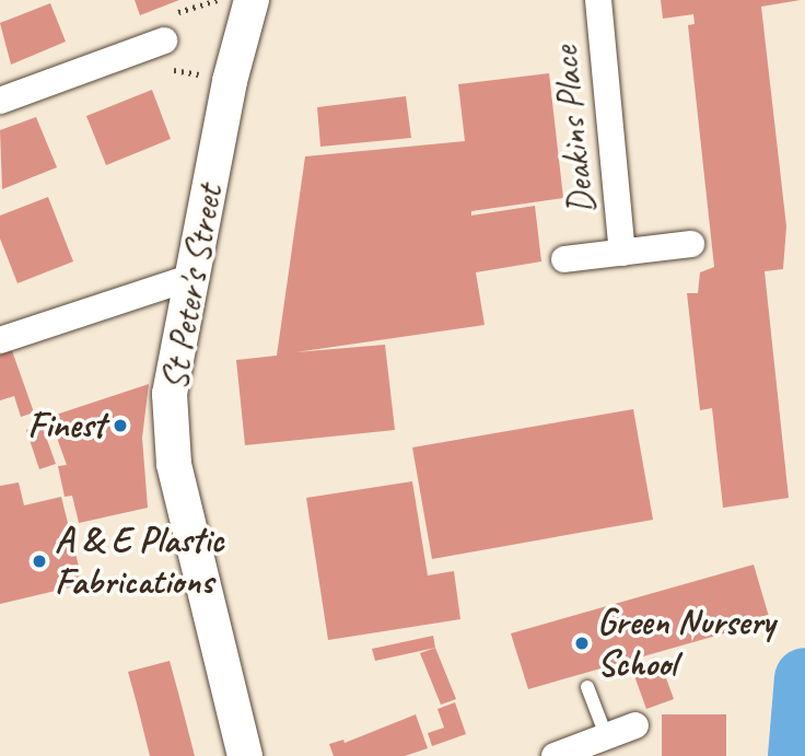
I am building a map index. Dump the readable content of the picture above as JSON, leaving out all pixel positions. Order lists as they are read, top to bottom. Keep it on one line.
{"streets":{"street":["Deakins Place","St Peter's Street"]},"places":["Finest","A & E Plastic Fabrications","Green Nursery School"]}
